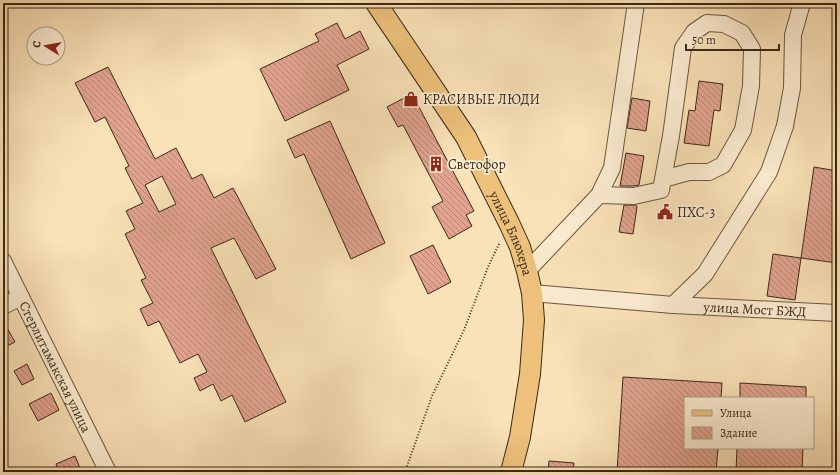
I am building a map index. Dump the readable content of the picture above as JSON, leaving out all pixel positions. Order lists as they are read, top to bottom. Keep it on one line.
{"streets":{"main road":["улица Блюхера"],"street":["улица Мост БЖД","Стерлитамакская улица"]},"crossings":[["улица Блюхера","улица Мост БЖД"]],"places":{"shop":["КРАСИВЫЕ ЛЮДИ"],"building":["Светофор"],"public building":["ПХС-3"]},"legend":["Улица","Здание"],"scale_bar":"50 m","north":"left"}
